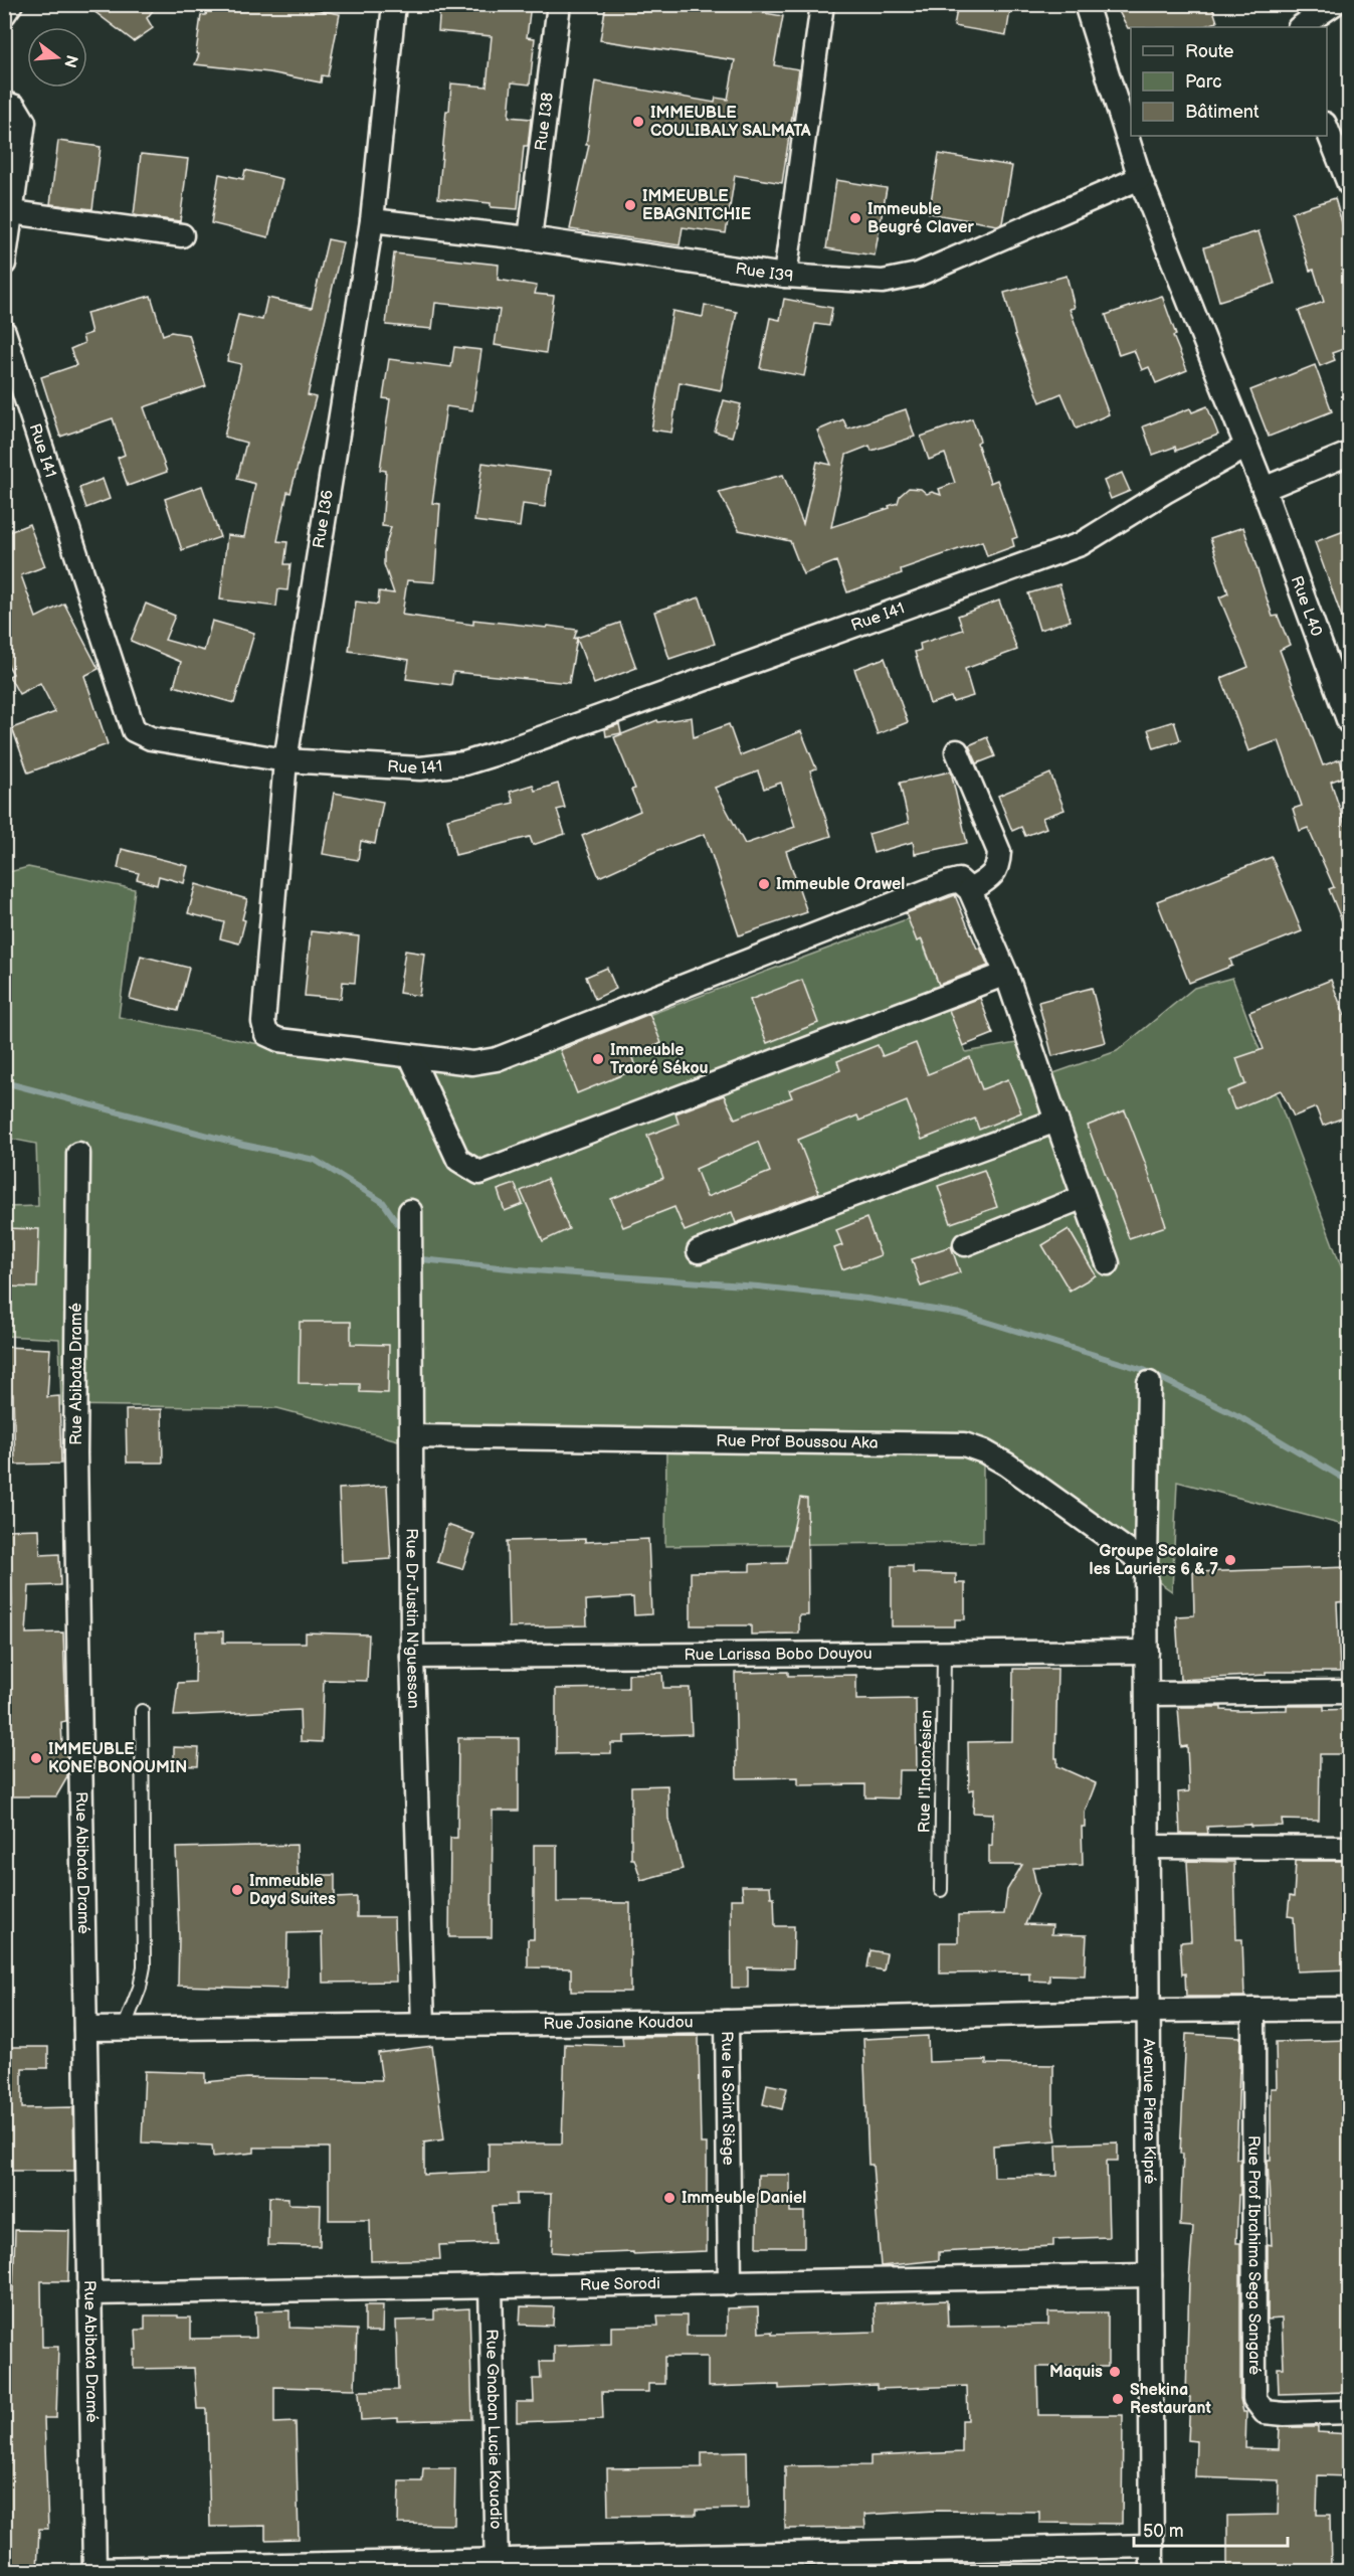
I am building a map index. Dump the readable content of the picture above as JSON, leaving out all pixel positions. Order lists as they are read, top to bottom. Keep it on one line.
{"streets":{"street":["Rue I38","Rue I39","Rue I41","Rue I36","Rue L40","Rue Abibata Dramé","Rue Prof Boussou Aka","Rue Dr Justin N'guessan","Rue Larissa Bobo Douyou","Rue Josiane Koudou","Rue le Saint Siège","Avenue Pierre Kipré","Rue Prof Ibrahima Sega Sangaré","Rue Sorodi","Rue Gnaban Lucie Kouadio"],"lane":["Rue l'Indonésien"]},"crossings":[["Rue I38","Rue I39"],["Rue I39","Rue I36"],["Rue I39","Rue L40"],["Rue I41","Rue I36"],["Rue I41","Rue L40"],["Rue Abibata Dramé","Rue Josiane Koudou"],["Rue Abibata Dramé","Rue Sorodi"],["Rue Prof Boussou Aka","Rue Dr Justin N'guessan"],["Rue Prof Boussou Aka","Avenue Pierre Kipré"],["Rue Dr Justin N'guessan","Rue Larissa Bobo Douyou"],["Rue Dr Justin N'guessan","Rue Josiane Koudou"],["Rue Larissa Bobo Douyou","Rue l'Indonésien"],["Rue Larissa Bobo Douyou","Avenue Pierre Kipré"],["Rue Josiane Koudou","Rue le Saint Siège"],["Rue Josiane Koudou","Avenue Pierre Kipré"],["Rue Josiane Koudou","Rue Prof Ibrahima Sega Sangaré"],["Rue le Saint Siège","Rue Sorodi"],["Avenue Pierre Kipré","Rue Sorodi"],["Rue Sorodi","Rue Gnaban Lucie Kouadio"]],"places":["IMMEUBLE COULIBALY SALMATA","IMMEUBLE EBAGNITCHIE","Immeuble Beugré Claver","Immeuble Orawel","Immeuble Traoré Sékou","Groupe Scolaire les Lauriers 6 & 7","IMMEUBLE KONE BONOUMIN","Immeuble Dayd Suites","Immeuble Daniel","Maquis","Shekina Restaurant"],"legend":["Route","Parc","Bâtiment"],"scale_bar":"50 m","north":"right"}
